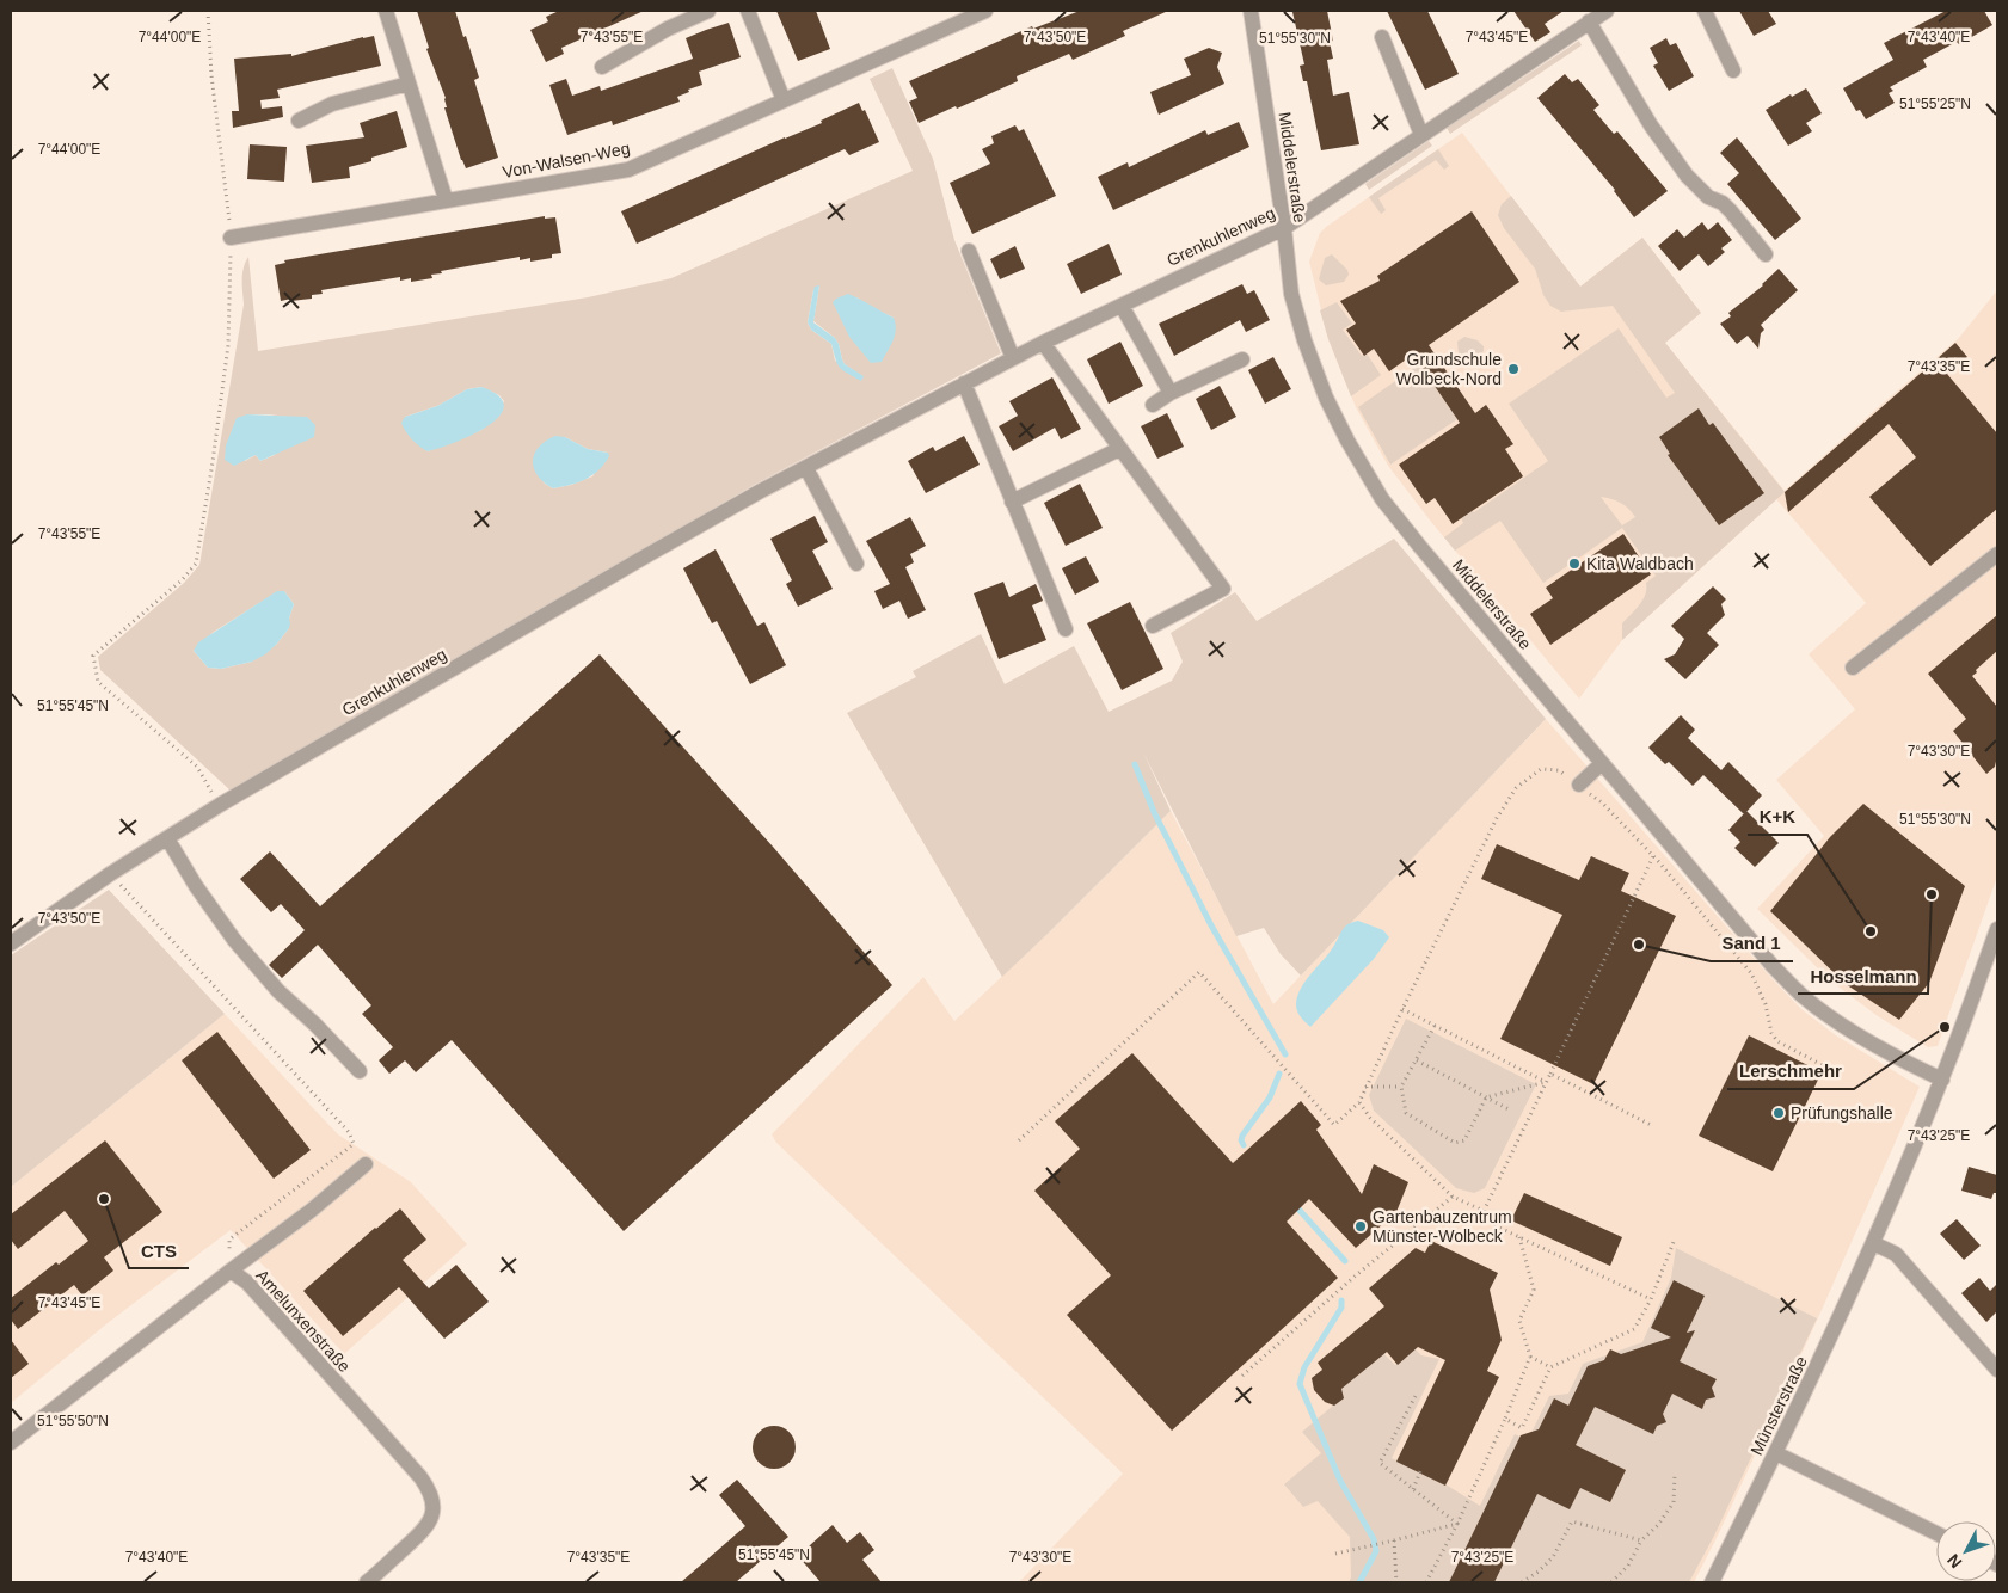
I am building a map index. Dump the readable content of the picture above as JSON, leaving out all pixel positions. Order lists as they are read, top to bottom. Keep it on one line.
{"streets":{"street":["Von-Walsen-Weg","Middelerstraße","Grenkuhlenweg","Amelunxenstraße","Münsterstraße"]},"crossings":[["Middelerstraße","Grenkuhlenweg"],["Middelerstraße","Münsterstraße"]],"places":["Grundschule Wolbeck-Nord","Kita Waldbach","Hosselmann","K+K","Sand 1","Lerschmehr","Prüfungshalle","CTS","Gartenbauzentrum Münster-Wolbeck"],"north":"bottom left","coordinates":["7°44'00\"E","7°43'55\"E","7°43'50\"E","7°43'45\"E","7°43'40\"E","51°55'30\"N","51°55'25\"N","7°43'35\"E","51°55'45\"N","7°43'30\"E","7°43'25\"E","51°55'50\"N"]}
